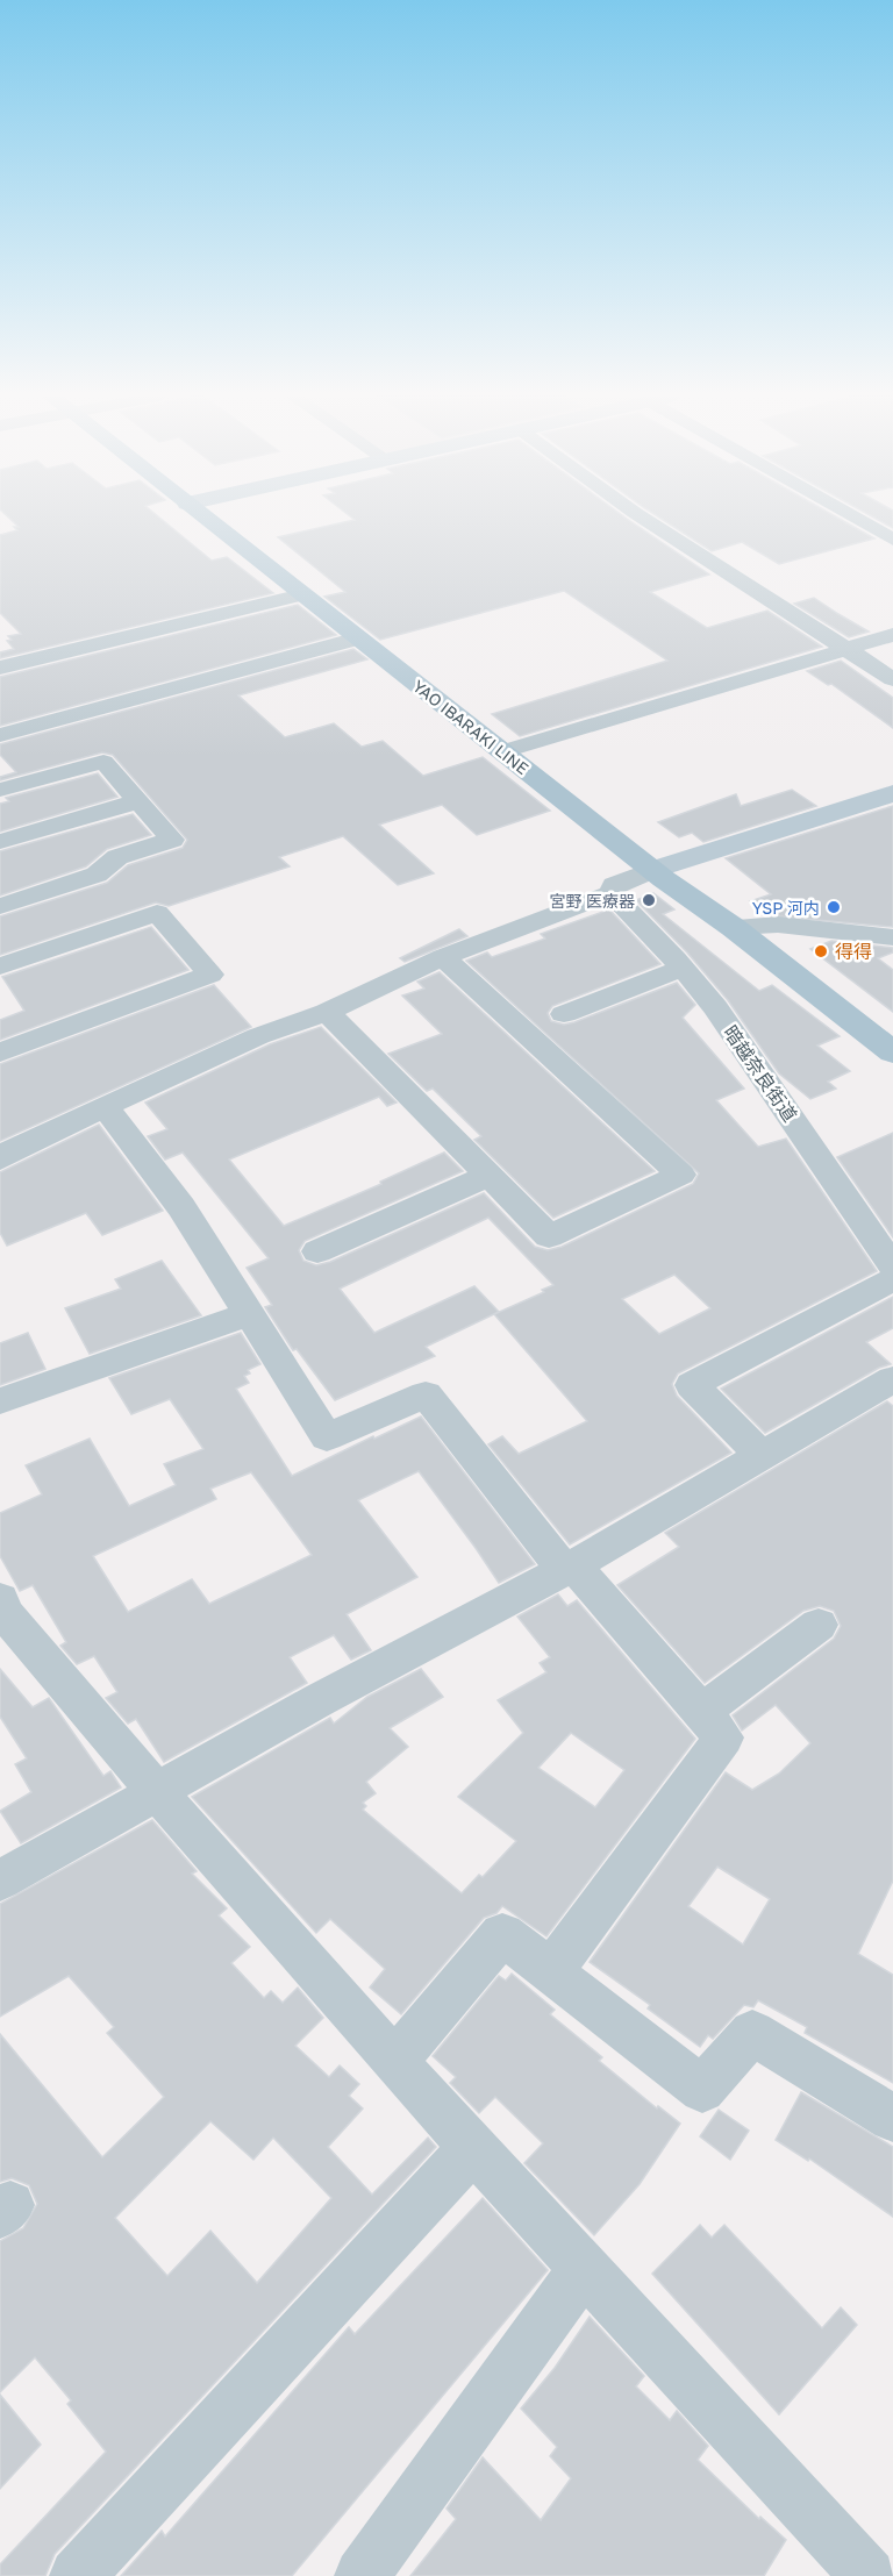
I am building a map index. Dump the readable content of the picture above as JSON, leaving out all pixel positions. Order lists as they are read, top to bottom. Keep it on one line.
{"streets":{"main road":["YAO IBARAKI LINE"],"street":["暗越奈良街道"]},"places":["宮野 医療器","YSP 河内","得得"]}
